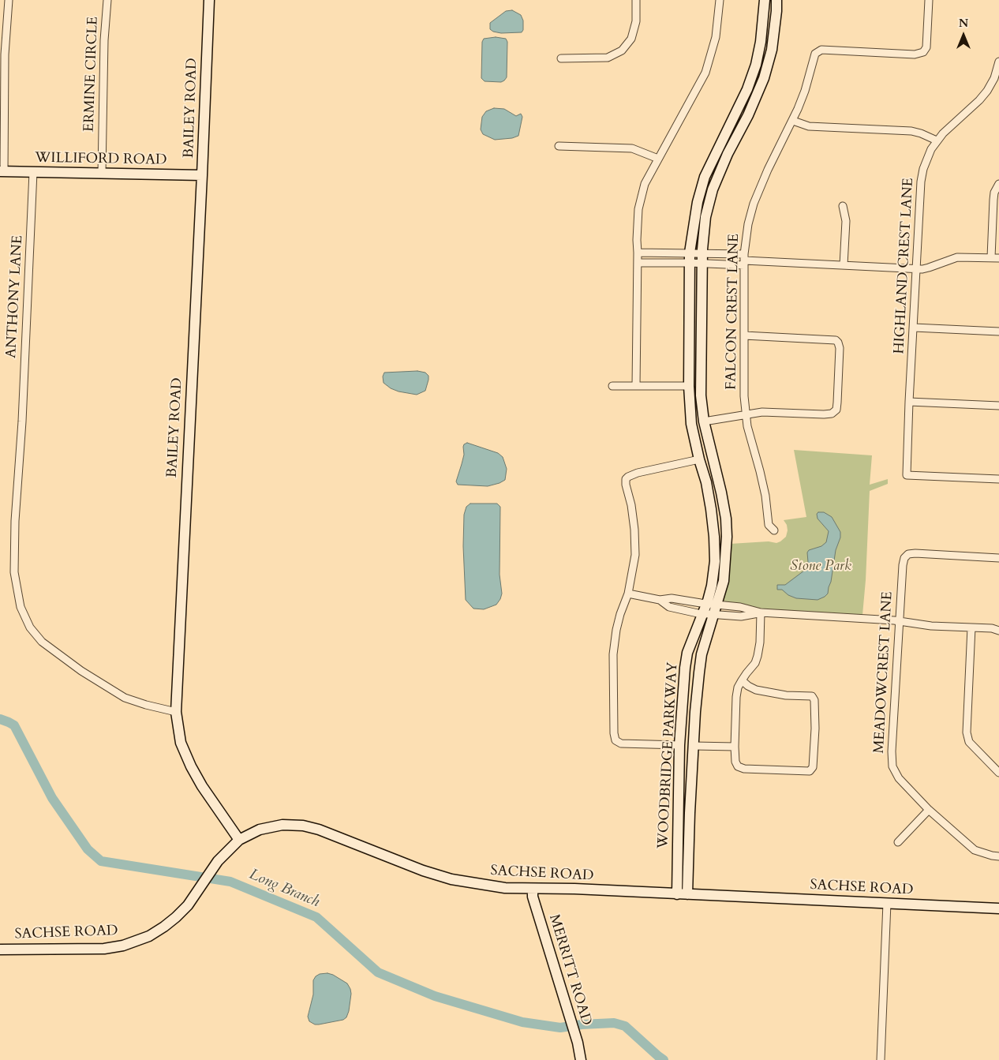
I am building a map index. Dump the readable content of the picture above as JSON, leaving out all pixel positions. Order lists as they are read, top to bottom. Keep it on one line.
{"streets":{"main road":["BAILEY ROAD","WILLIFORD ROAD","WOODBRIDGE PARKWAY","SACHSE ROAD","MERRITT ROAD"],"street":["ERMINE CIRCLE","HIGHLAND CREST LANE","ANTHONY LANE","FALCON CREST LANE","MEADOWCREST LANE"]},"crossings":[["ERMINE CIRCLE","WILLIFORD ROAD"],["BAILEY ROAD","WILLIFORD ROAD"],["BAILEY ROAD","ANTHONY LANE"],["BAILEY ROAD","SACHSE ROAD"],["WILLIFORD ROAD","ANTHONY LANE"],["WOODBRIDGE PARKWAY","SACHSE ROAD"],["SACHSE ROAD","MERRITT ROAD"]],"water":["Long Branch"],"parks":["Stone Park"],"north":"top"}
